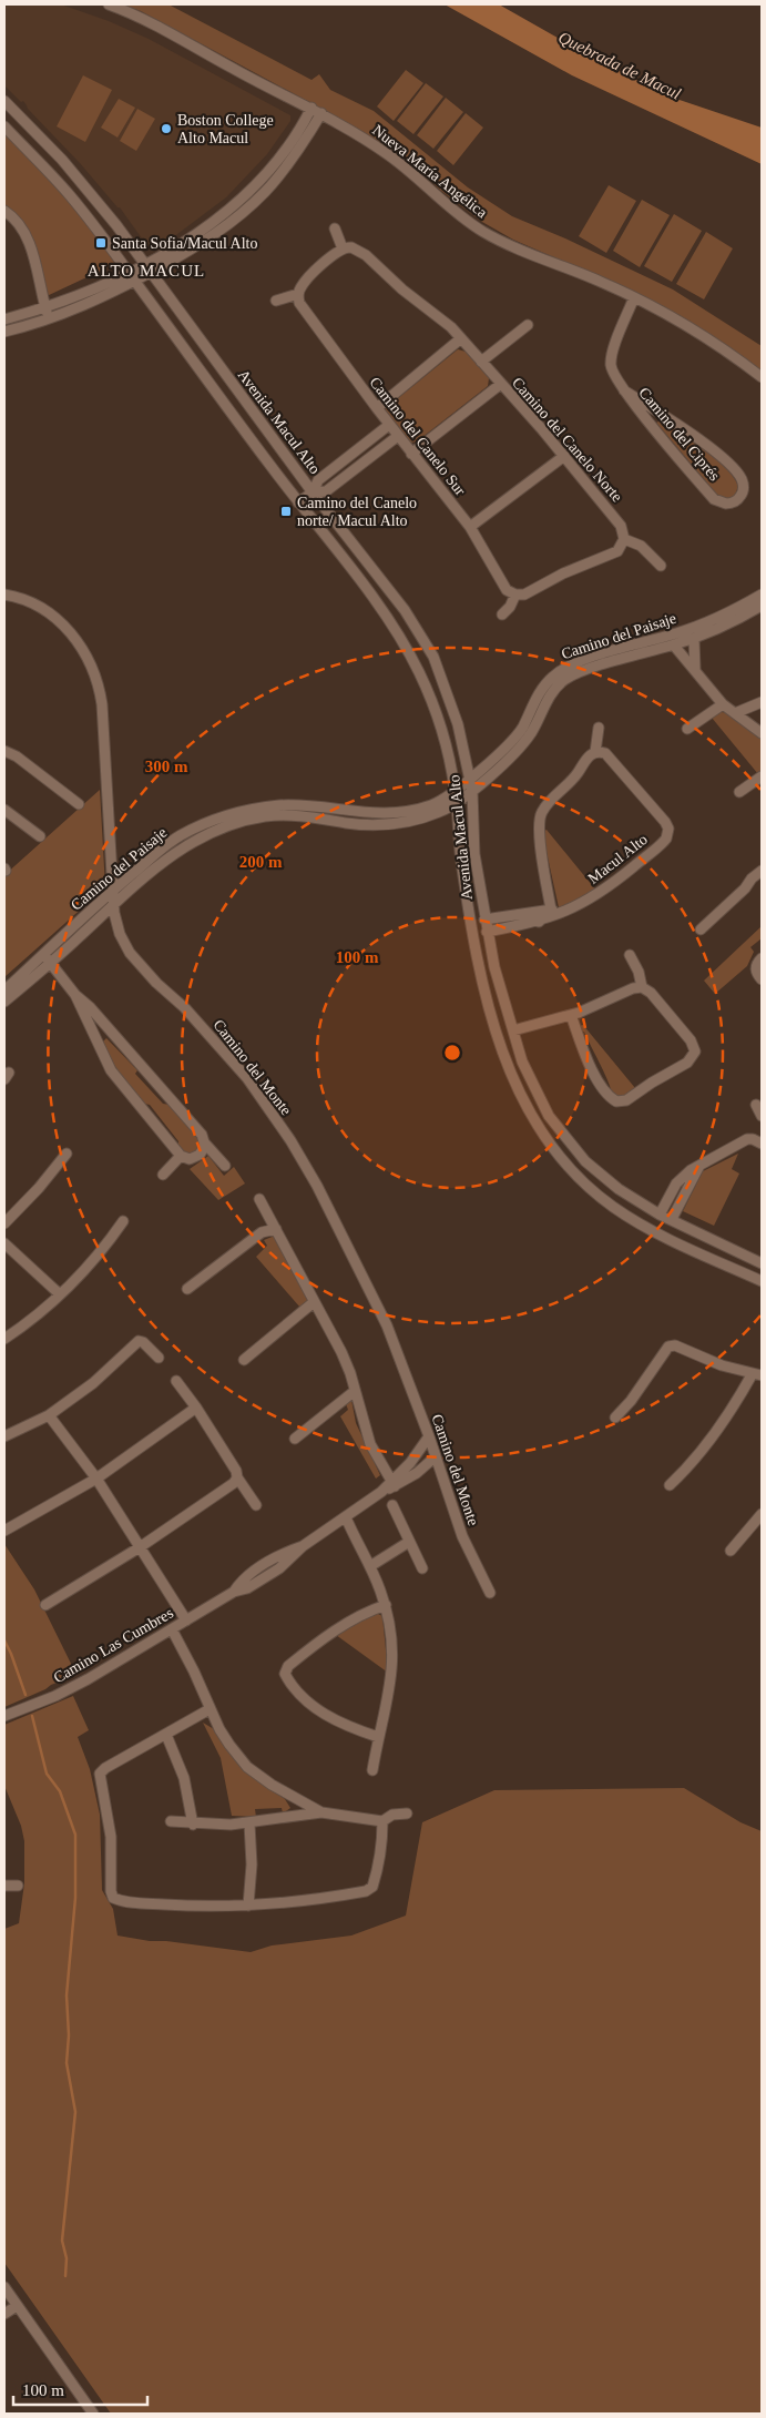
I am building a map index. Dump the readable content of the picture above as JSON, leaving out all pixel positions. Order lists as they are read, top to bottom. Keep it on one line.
{"streets":{"street":["Nueva María Angélica","Avenida Macul Alto","Camino del Ciprés","Camino del Canelo Sur","Camino del Canelo Norte","Camino del Paisaje","Macul Alto","Camino del Monte","Camino Las Cumbres"]},"crossings":[["Nueva María Angélica","Camino del Ciprés"],["Avenida Macul Alto","Camino del Paisaje"],["Avenida Macul Alto","Macul Alto"],["Camino del Paisaje","Camino del Monte"],["Camino del Monte","Camino Las Cumbres"]],"districts":["ALTO MACUL"],"water":["Quebrada de Macul"],"places":{"other":["Boston College Alto Macul"],"transit":["Santa Sofia/Macul Alto","Camino del Canelo norte/ Macul Alto"]},"scale_bar":"100 m","rings":["300 m","200 m","100 m"]}
